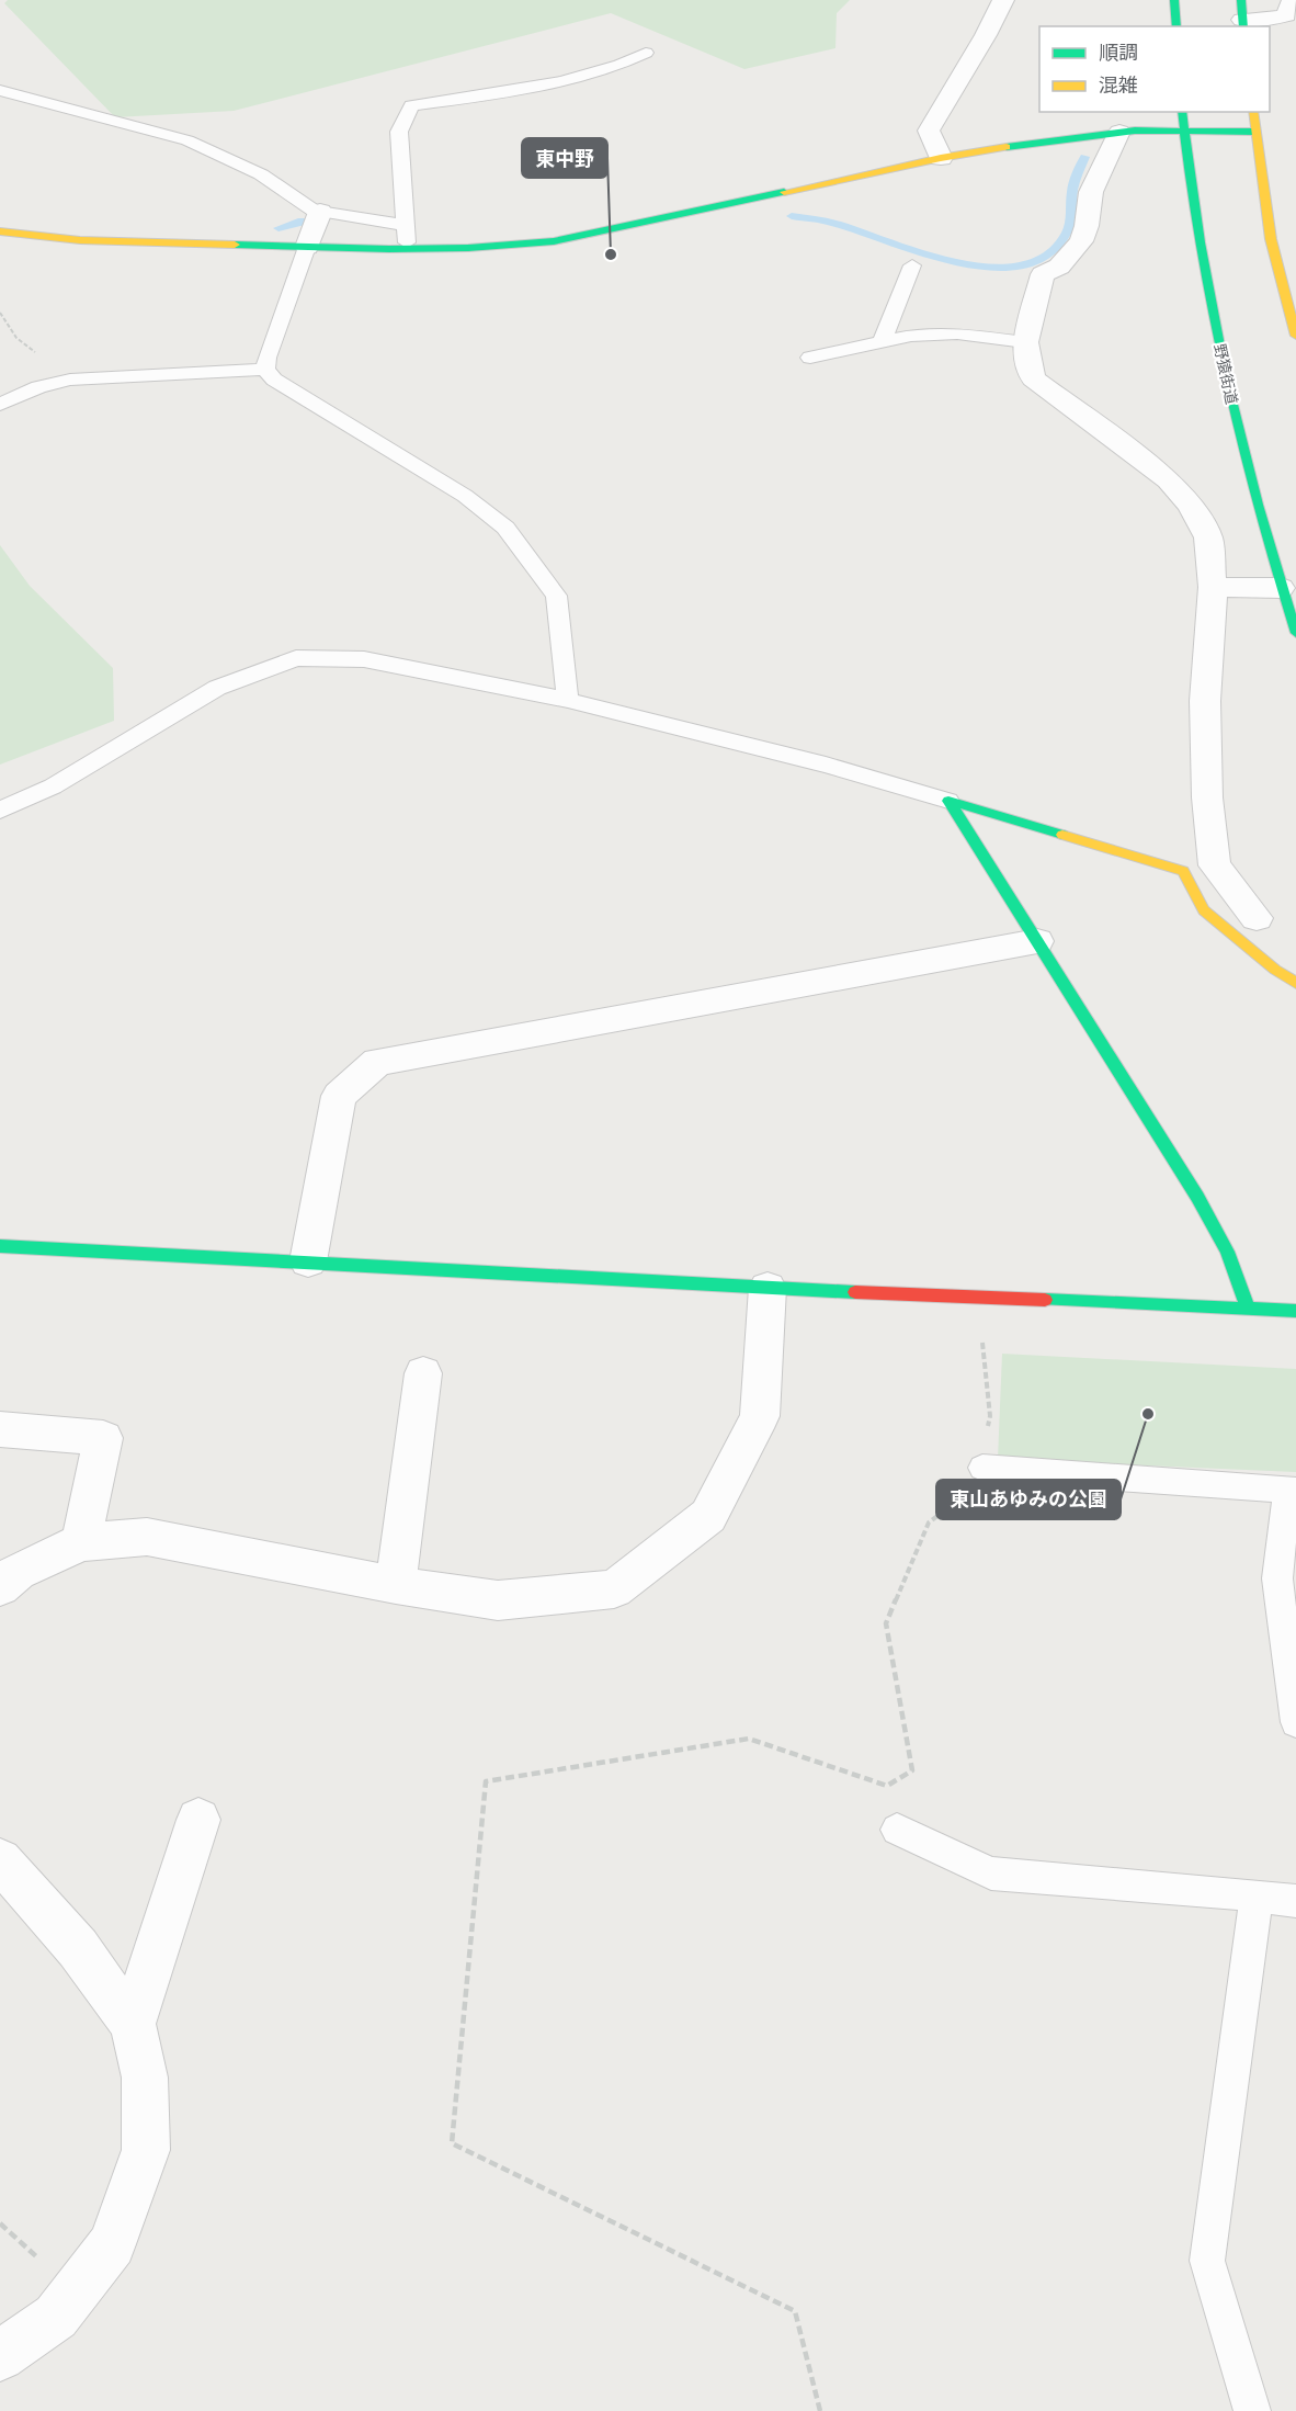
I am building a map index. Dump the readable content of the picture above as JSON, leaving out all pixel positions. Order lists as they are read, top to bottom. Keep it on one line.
{"streets":{"street":["野猿街道"]},"places":["東中野","東山あゆみの公園"],"legend":["順調","混雑"]}
